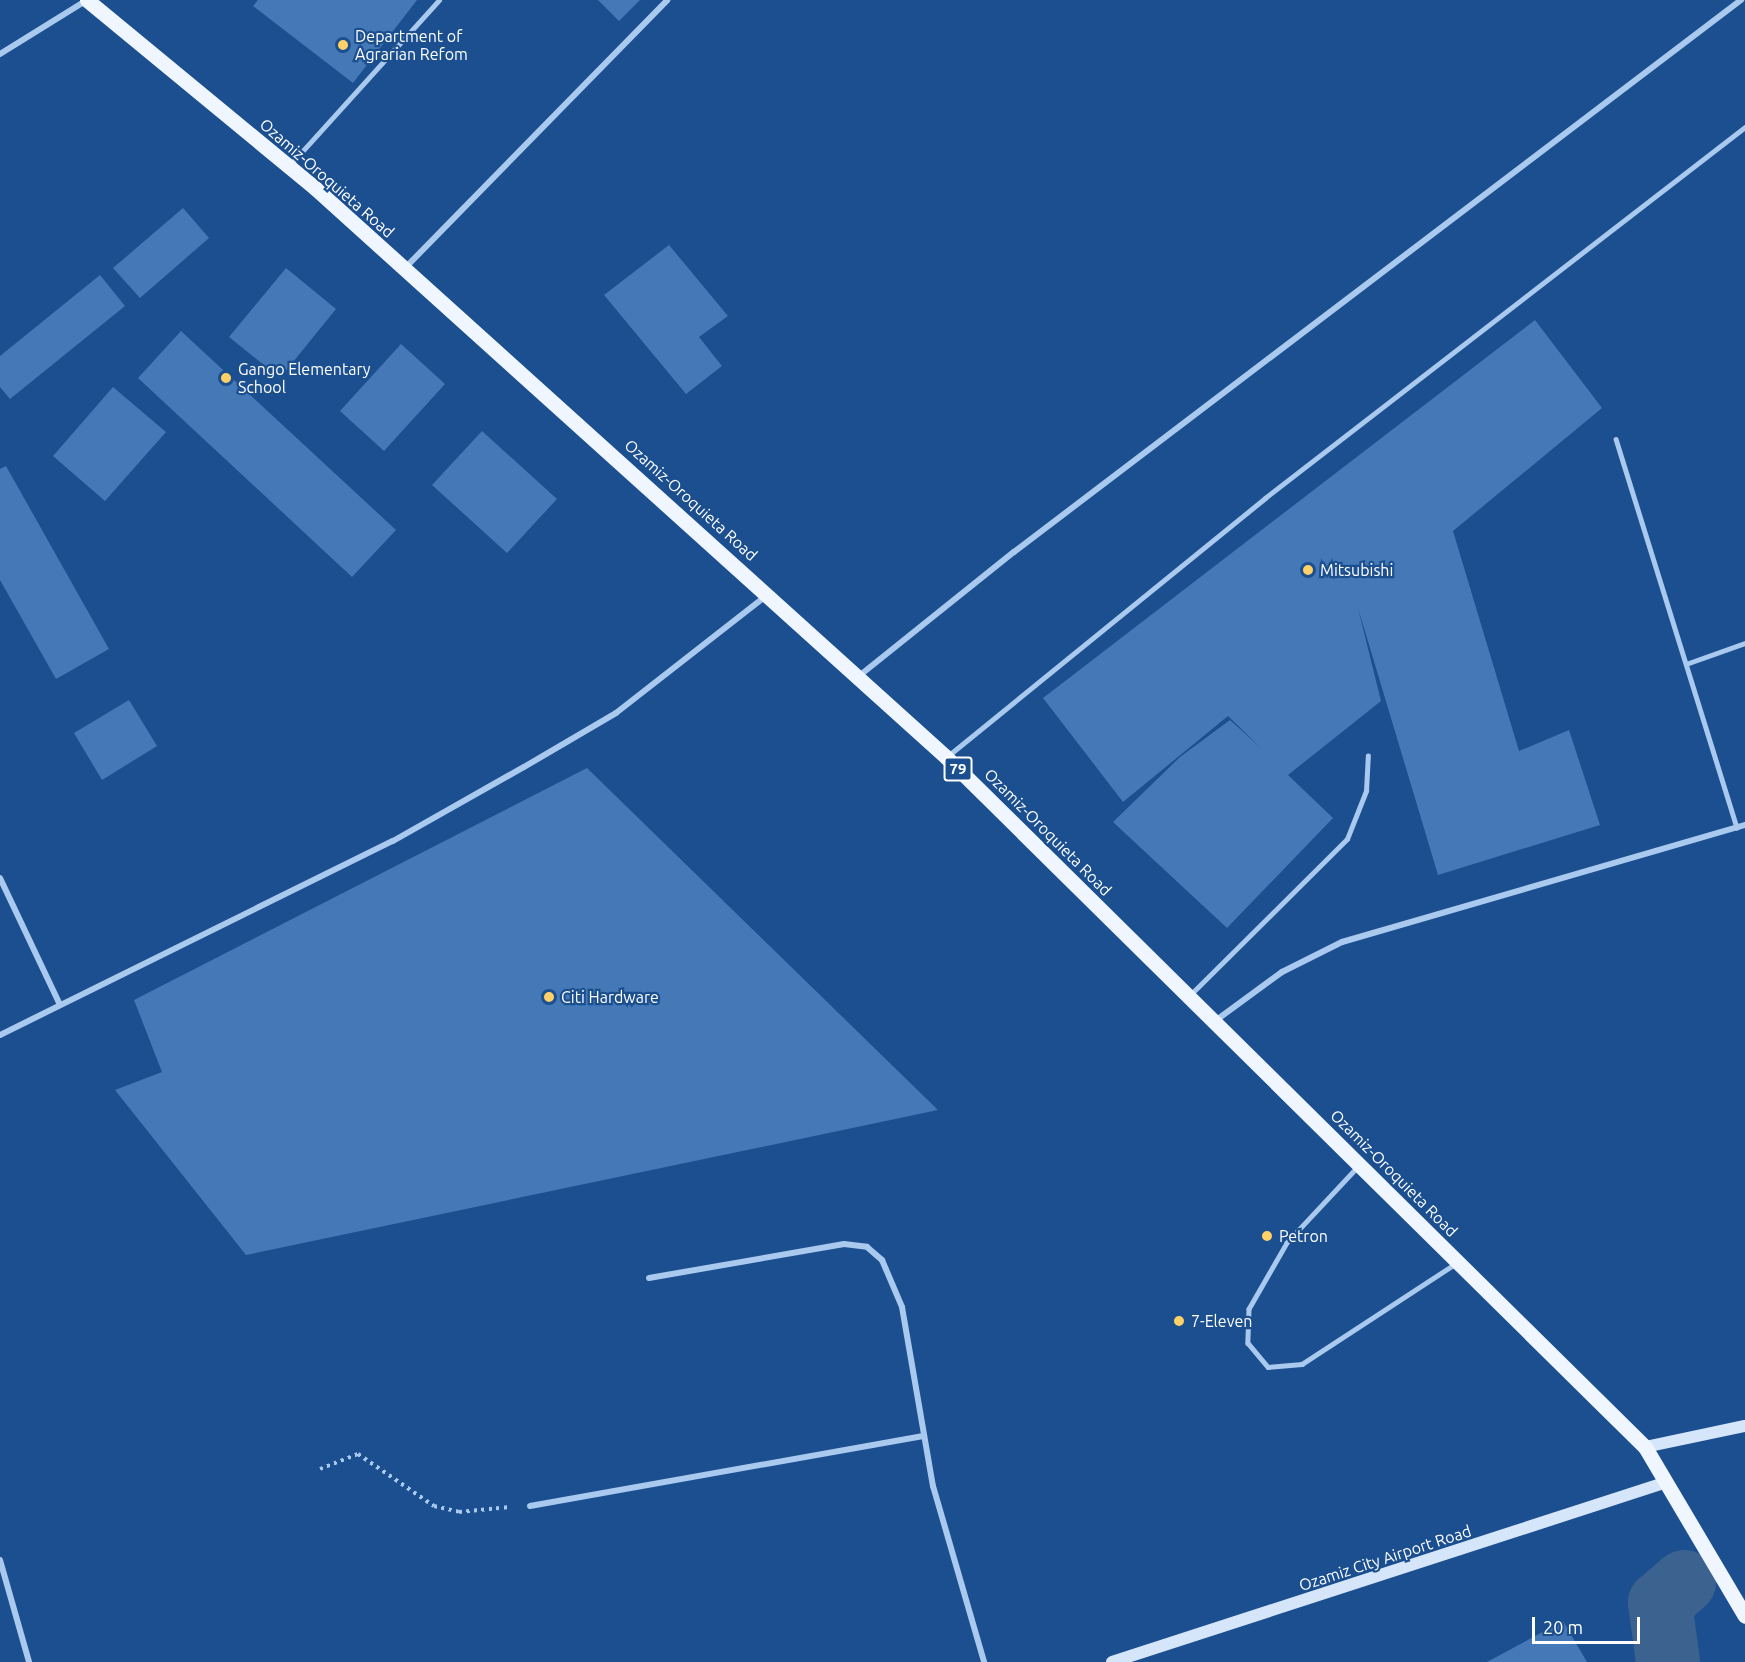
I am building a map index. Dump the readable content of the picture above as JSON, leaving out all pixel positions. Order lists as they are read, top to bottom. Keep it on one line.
{"streets":{"main road":["Ozamiz-Oroquieta Road","79","Ozamiz City Airport Road"]},"crossings":[["Ozamiz-Oroquieta Road","Ozamiz City Airport Road"]],"places":["Department of Agrarian Refom","Gango Elementary School","Mitsubishi","Citi Hardware","Petron","7-Eleven"],"scale_bar":"20 m"}
